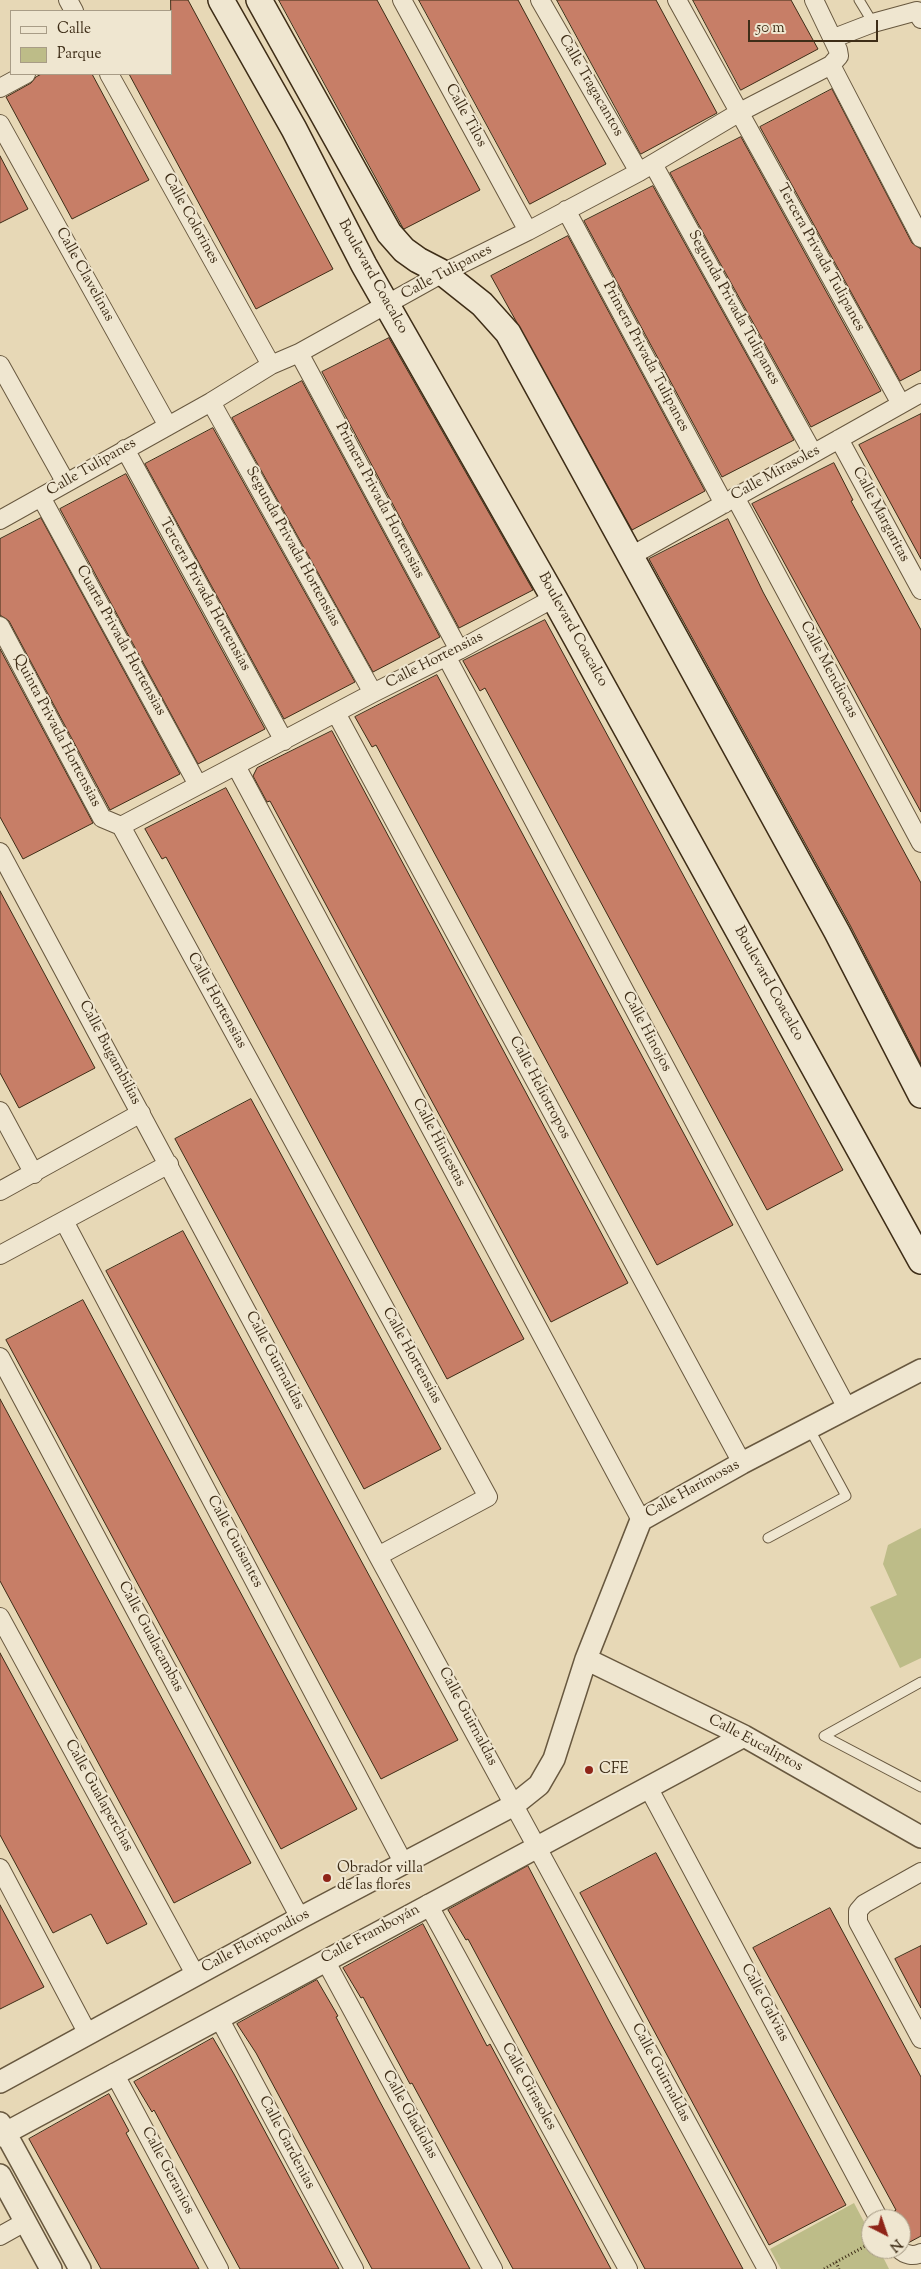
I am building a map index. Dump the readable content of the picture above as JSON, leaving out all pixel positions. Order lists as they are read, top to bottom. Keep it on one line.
{"streets":{"main road":["Boulevard Coacalco"],"street":["Calle Tragacantos","Calle Tilos","Calle Colorines","Tercera Privada Tulipanes","Calle Tulipanes","Calle Clavelinas","Segunda Privada Tulipanes","Primera Privada Tulipanes","Calle Mirasoles","Primera Privada Hortensias","Calle Margaritas","Segunda Privada Hortensias","Tercera Privada Hortensias","Cuarta Privada Hortensias","Calle Hortensias","Calle Mendiocas","Quinta Privada Hortensias","Calle Hinojos","Calle Bugambilias","Calle Heliotropos","Calle Hiniestas","Calle Guirnaldas","Calle Harimosas","Calle Guisantes","Calle Gualacambas","Calle Eucaliptos","Calle Gualaperchas","Calle Framboyán","Calle Floripondios","Calle Galvias","Calle Girasoles","Calle Gladiolas","Calle Gardenias","Calle Geranios"]},"crossings":[["Calle Tragacantos","Calle Tulipanes"],["Calle Tragacantos","Segunda Privada Tulipanes"],["Calle Tilos","Calle Tulipanes"],["Calle Colorines","Calle Tulipanes"],["Tercera Privada Tulipanes","Calle Tulipanes"],["Tercera Privada Tulipanes","Calle Mirasoles"],["Calle Tulipanes","Calle Clavelinas"],["Calle Tulipanes","Boulevard Coacalco"],["Calle Tulipanes","Segunda Privada Tulipanes"],["Calle Tulipanes","Primera Privada Tulipanes"],["Calle Tulipanes","Primera Privada Hortensias"],["Calle Tulipanes","Segunda Privada Hortensias"],["Calle Tulipanes","Tercera Privada Hortensias"],["Calle Tulipanes","Cuarta Privada Hortensias"],["Boulevard Coacalco","Calle Hortensias"],["Segunda Privada Tulipanes","Calle Mirasoles"],["Primera Privada Tulipanes","Calle Mirasoles"],["Primera Privada Tulipanes","Calle Mendiocas"],["Calle Mirasoles","Calle Margaritas"],["Calle Mirasoles","Calle Mendiocas"],["Primera Privada Hortensias","Calle Hortensias"],["Primera Privada Hortensias","Calle Hinojos"],["Segunda Privada Hortensias","Calle Hortensias"],["Tercera Privada Hortensias","Calle Hortensias"],["Cuarta Privada Hortensias","Calle Hortensias"],["Calle Hortensias","Quinta Privada Hortensias"],["Calle Hortensias","Calle Hinojos"],["Calle Hortensias","Calle Heliotropos"],["Calle Hortensias","Calle Hiniestas"],["Calle Hortensias","Calle Guirnaldas"],["Calle Hinojos","Calle Harimosas"],["Calle Bugambilias","Calle Guirnaldas"],["Calle Heliotropos","Calle Harimosas"],["Calle Hiniestas","Calle Harimosas"],["Calle Guirnaldas","Calle Harimosas"],["Calle Guirnaldas","Calle Framboyán"],["Calle Guirnaldas","Calle Floripondios"],["Calle Harimosas","Calle Eucaliptos"],["Calle Harimosas","Calle Floripondios"],["Calle Guisantes","Calle Floripondios"],["Calle Gualacambas","Calle Floripondios"],["Calle Eucaliptos","Calle Framboyán"],["Calle Gualaperchas","Calle Floripondios"],["Calle Framboyán","Calle Galvias"],["Calle Framboyán","Calle Girasoles"],["Calle Framboyán","Calle Gladiolas"],["Calle Framboyán","Calle Gardenias"],["Calle Framboyán","Calle Geranios"]],"places":["CFE","Obrador villa de las flores"],"legend":["Calle","Parque"],"scale_bar":"50 m","north":"bottom right"}
